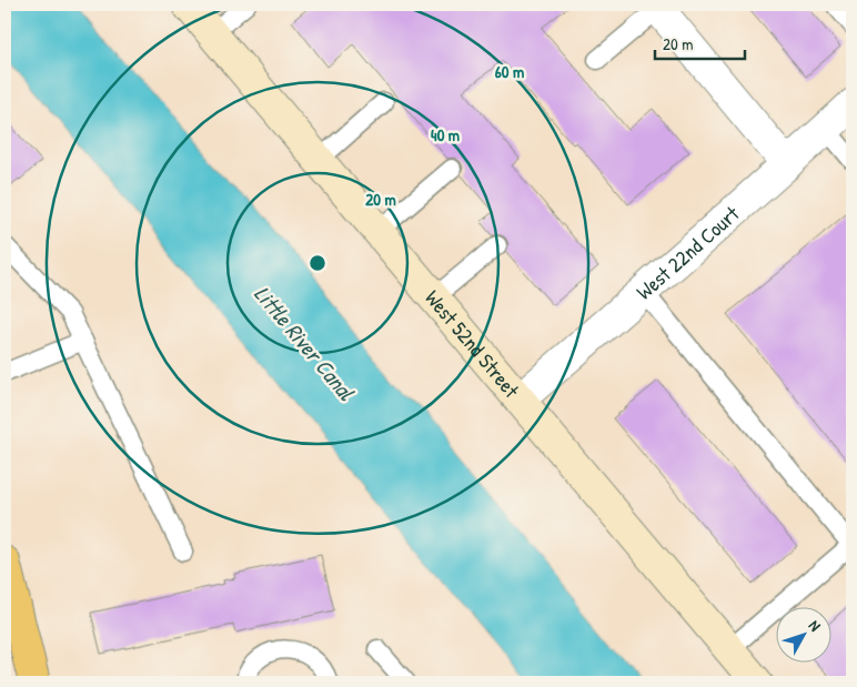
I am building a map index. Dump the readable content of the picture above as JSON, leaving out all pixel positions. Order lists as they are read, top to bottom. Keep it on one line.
{"streets":{"street":["West 22nd Court","West 52nd Street"]},"crossings":[["West 22nd Court","West 52nd Street"]],"water":["Little River Canal"],"scale_bar":"20 m","north":"top right","rings":["60 m","40 m","20 m"]}
